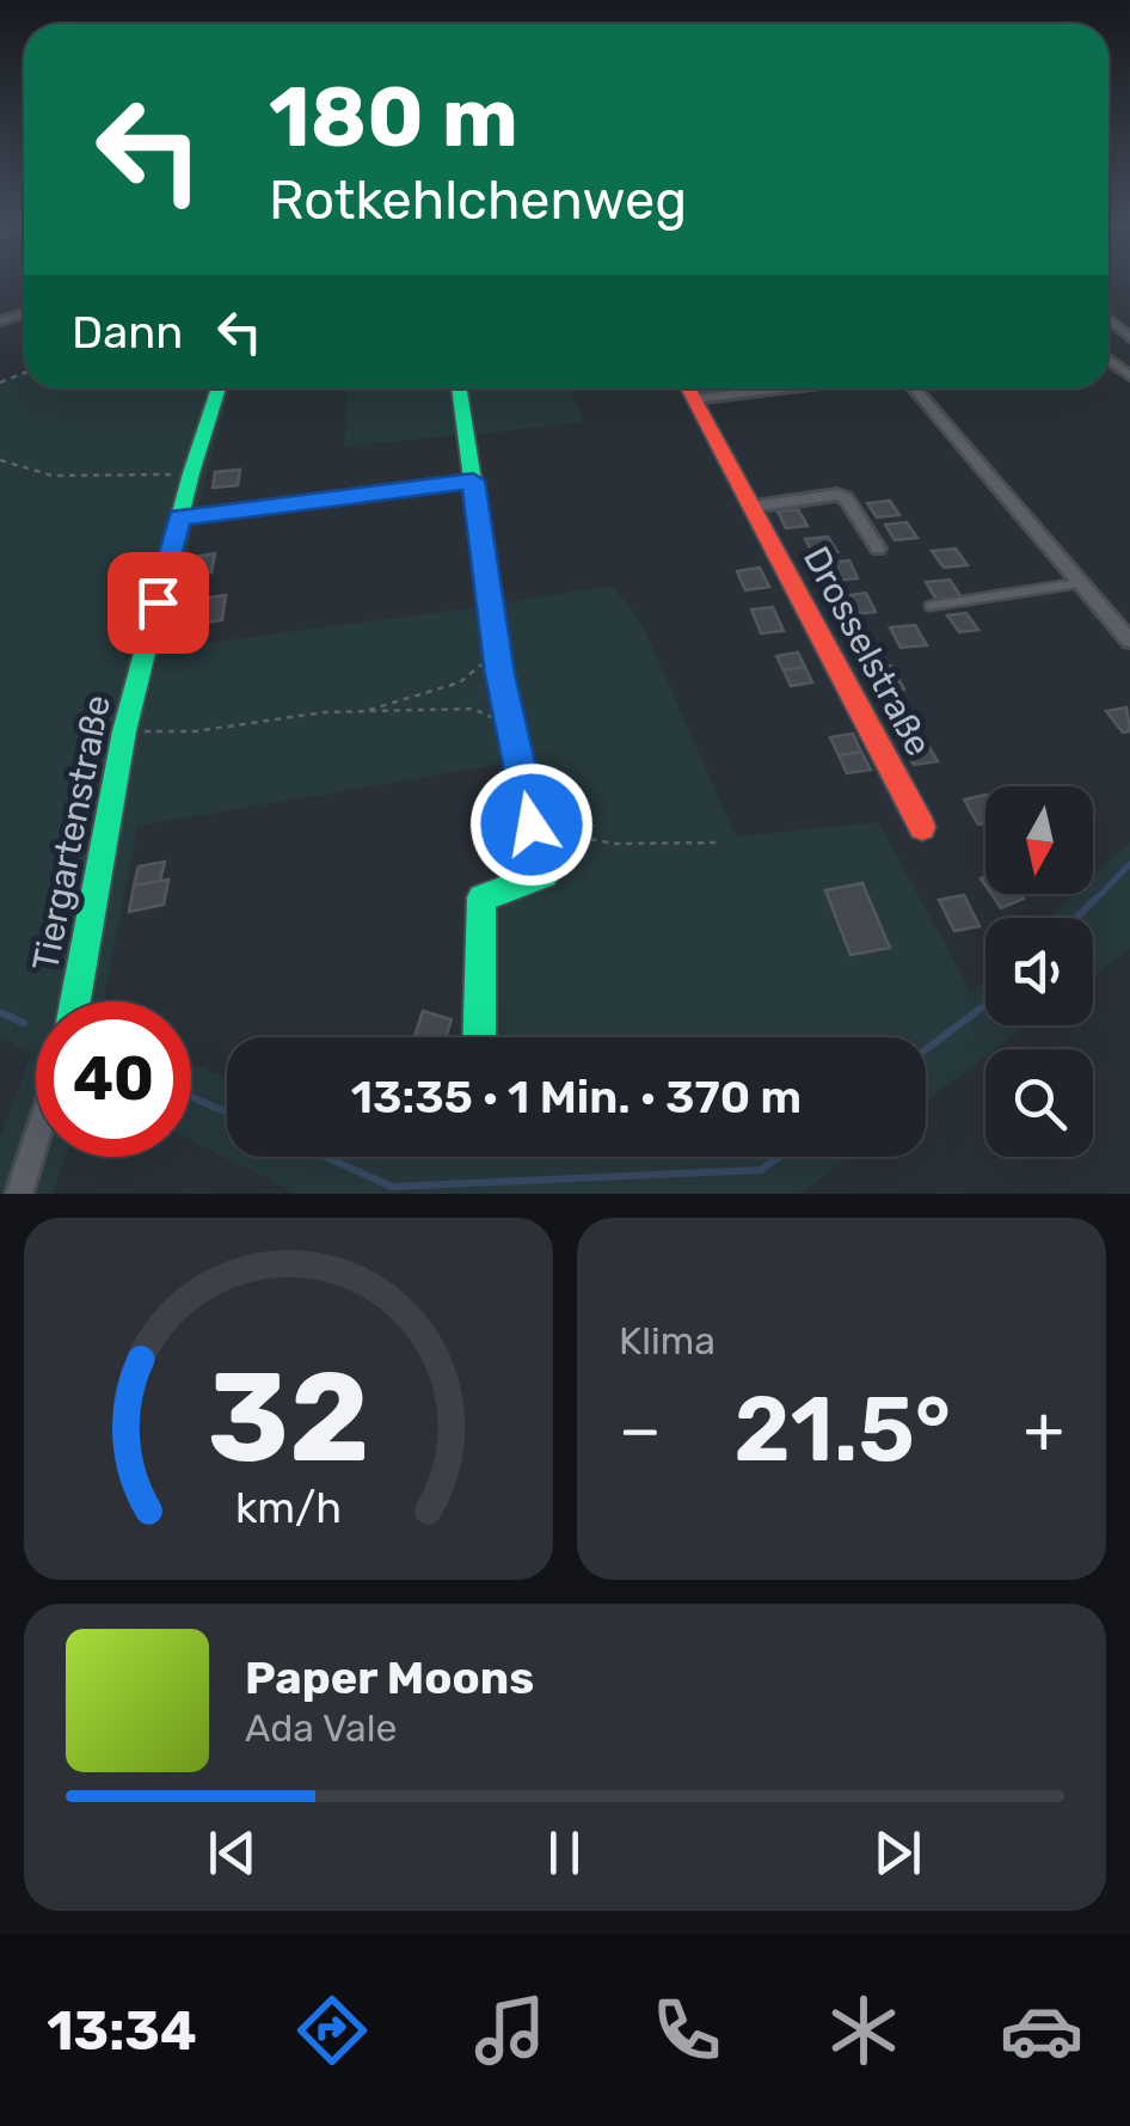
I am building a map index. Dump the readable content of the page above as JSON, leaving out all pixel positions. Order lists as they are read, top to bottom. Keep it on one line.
{"streets":{"street":["Drosselstraße","Tiergartenstraße"]},"north":"bottom","page":{"turn":["180 m","Rotkehlchenweg"],"then":"Dann","limit":"40","trip":"13:35 · 1 Min. · 370 m","tile":"Klima","heat":["−","21.5°","+"],"song":["Paper Moons","Ada Vale"],"tabs":"13:34","gauge":["32","km/h"]}}
